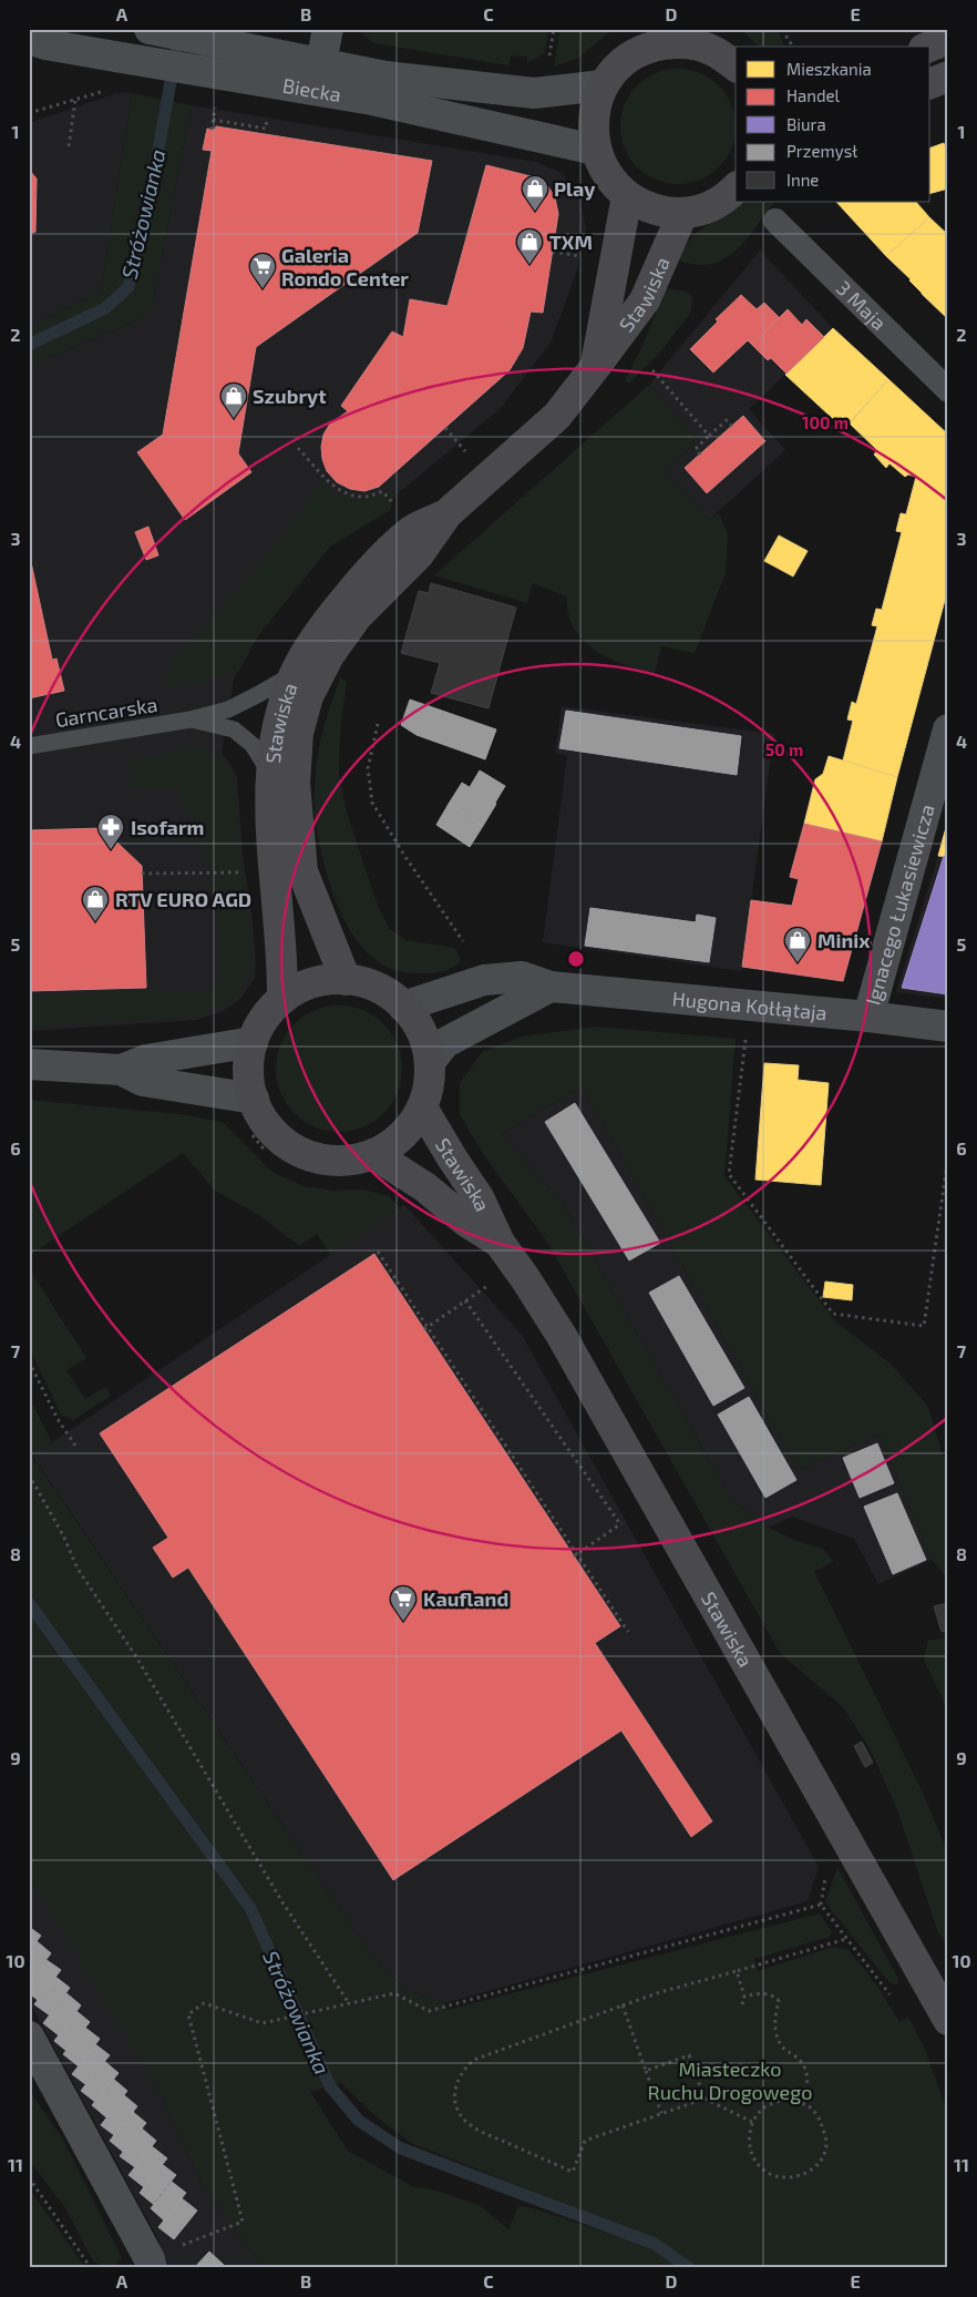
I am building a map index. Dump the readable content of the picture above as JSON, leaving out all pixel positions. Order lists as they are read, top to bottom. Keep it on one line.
{"streets":{"main road":["Stawiska"],"street":["Biecka","3 Maja","Ignacego Łukasiewicza","Hugona Kołłątaja"],"lane":["Garncarska"]},"crossings":[["Stawiska","Garncarska"],["Stawiska","Hugona Kołłątaja"],["Ignacego Łukasiewicza","Hugona Kołłątaja"]],"water":["Stróżowianka"],"parks":["Miasteczko Ruchu Drogowego"],"places":{"shop":["Play","TXM","Szubryt","RTV EURO AGD","Minix"],"supermarket":["Galeria Rondo Center","Kaufland"],"pharmacy":["Isofarm"]},"legend":["Mieszkania","Handel","Biura","Przemysł","Inne"],"grid":{"columns":["A","B","C","D","E"],"rows":["1","2","3","4","5","6","7","8","9","10","11"]},"rings":["100 m","50 m"]}
